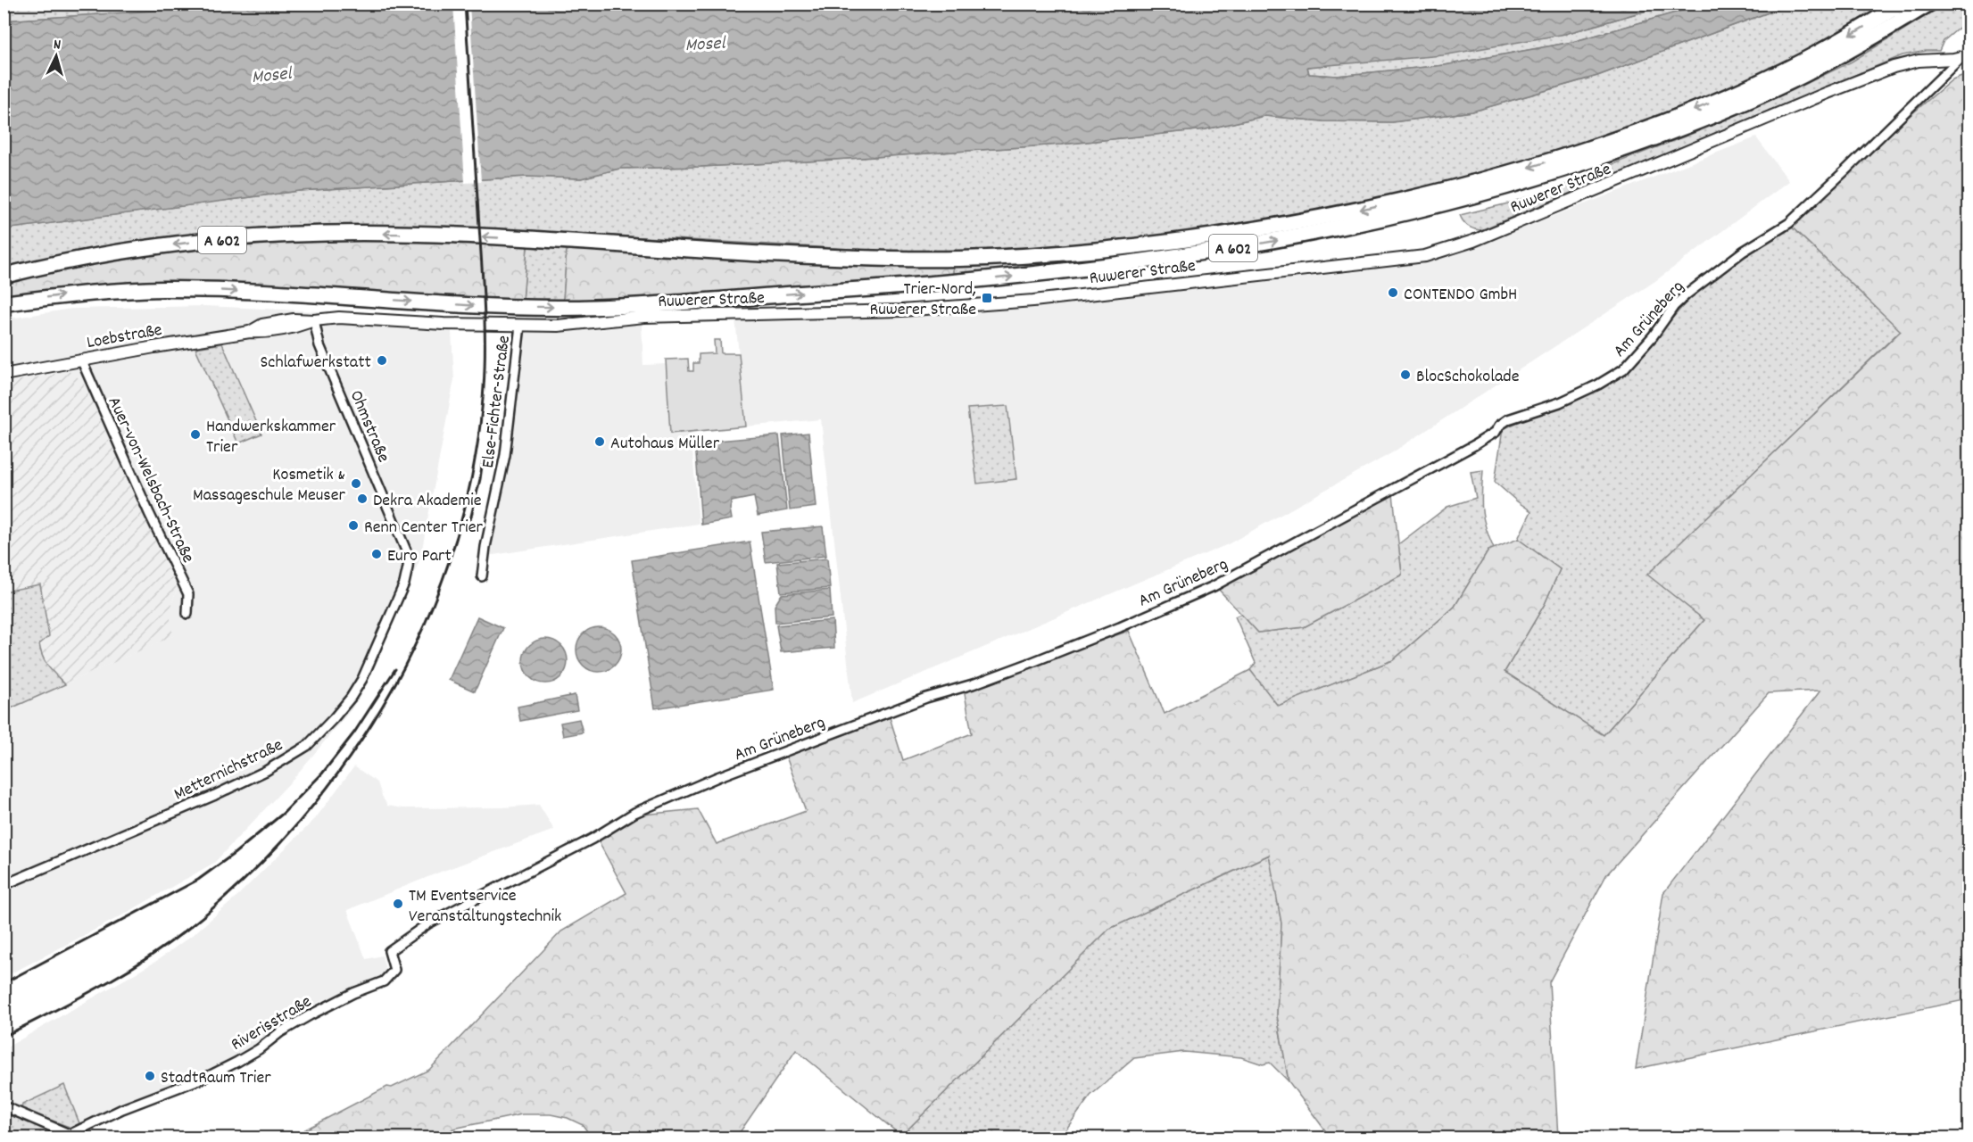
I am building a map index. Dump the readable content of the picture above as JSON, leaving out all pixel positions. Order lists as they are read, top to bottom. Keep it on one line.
{"streets":{"highway":["A 602"],"main road":["Ruwerer Straße","Loebstraße"],"street":["Am Grüneberg","Else-Fichter-Straße","Ohmstraße","Auer-von-Welsbach-Straße","Metternichstraße","Riverisstraße"]},"crossings":[["Ruwerer Straße","Am Grüneberg"],["Ruwerer Straße","Loebstraße"],["Ruwerer Straße","Else-Fichter-Straße"],["Ruwerer Straße","Ohmstraße"],["Am Grüneberg","Riverisstraße"],["Loebstraße","Ohmstraße"],["Loebstraße","Auer-von-Welsbach-Straße"],["Ohmstraße","Metternichstraße"]],"water":["Mosel"],"places":{"other":["CONTENDO GmbH","Schlafwerkstatt","BlocSchokolade","Handwerkskammer Trier","Autohaus Müller","Kosmetik & Massageschule Meuser","Dekra Akademie","Renn Center Trier","Euro Part","TM Eventservice Veranstaltungstechnik","StadtRaum Trier"],"transit":["Trier-Nord, Ruwerer Straße"]},"north":"top"}
